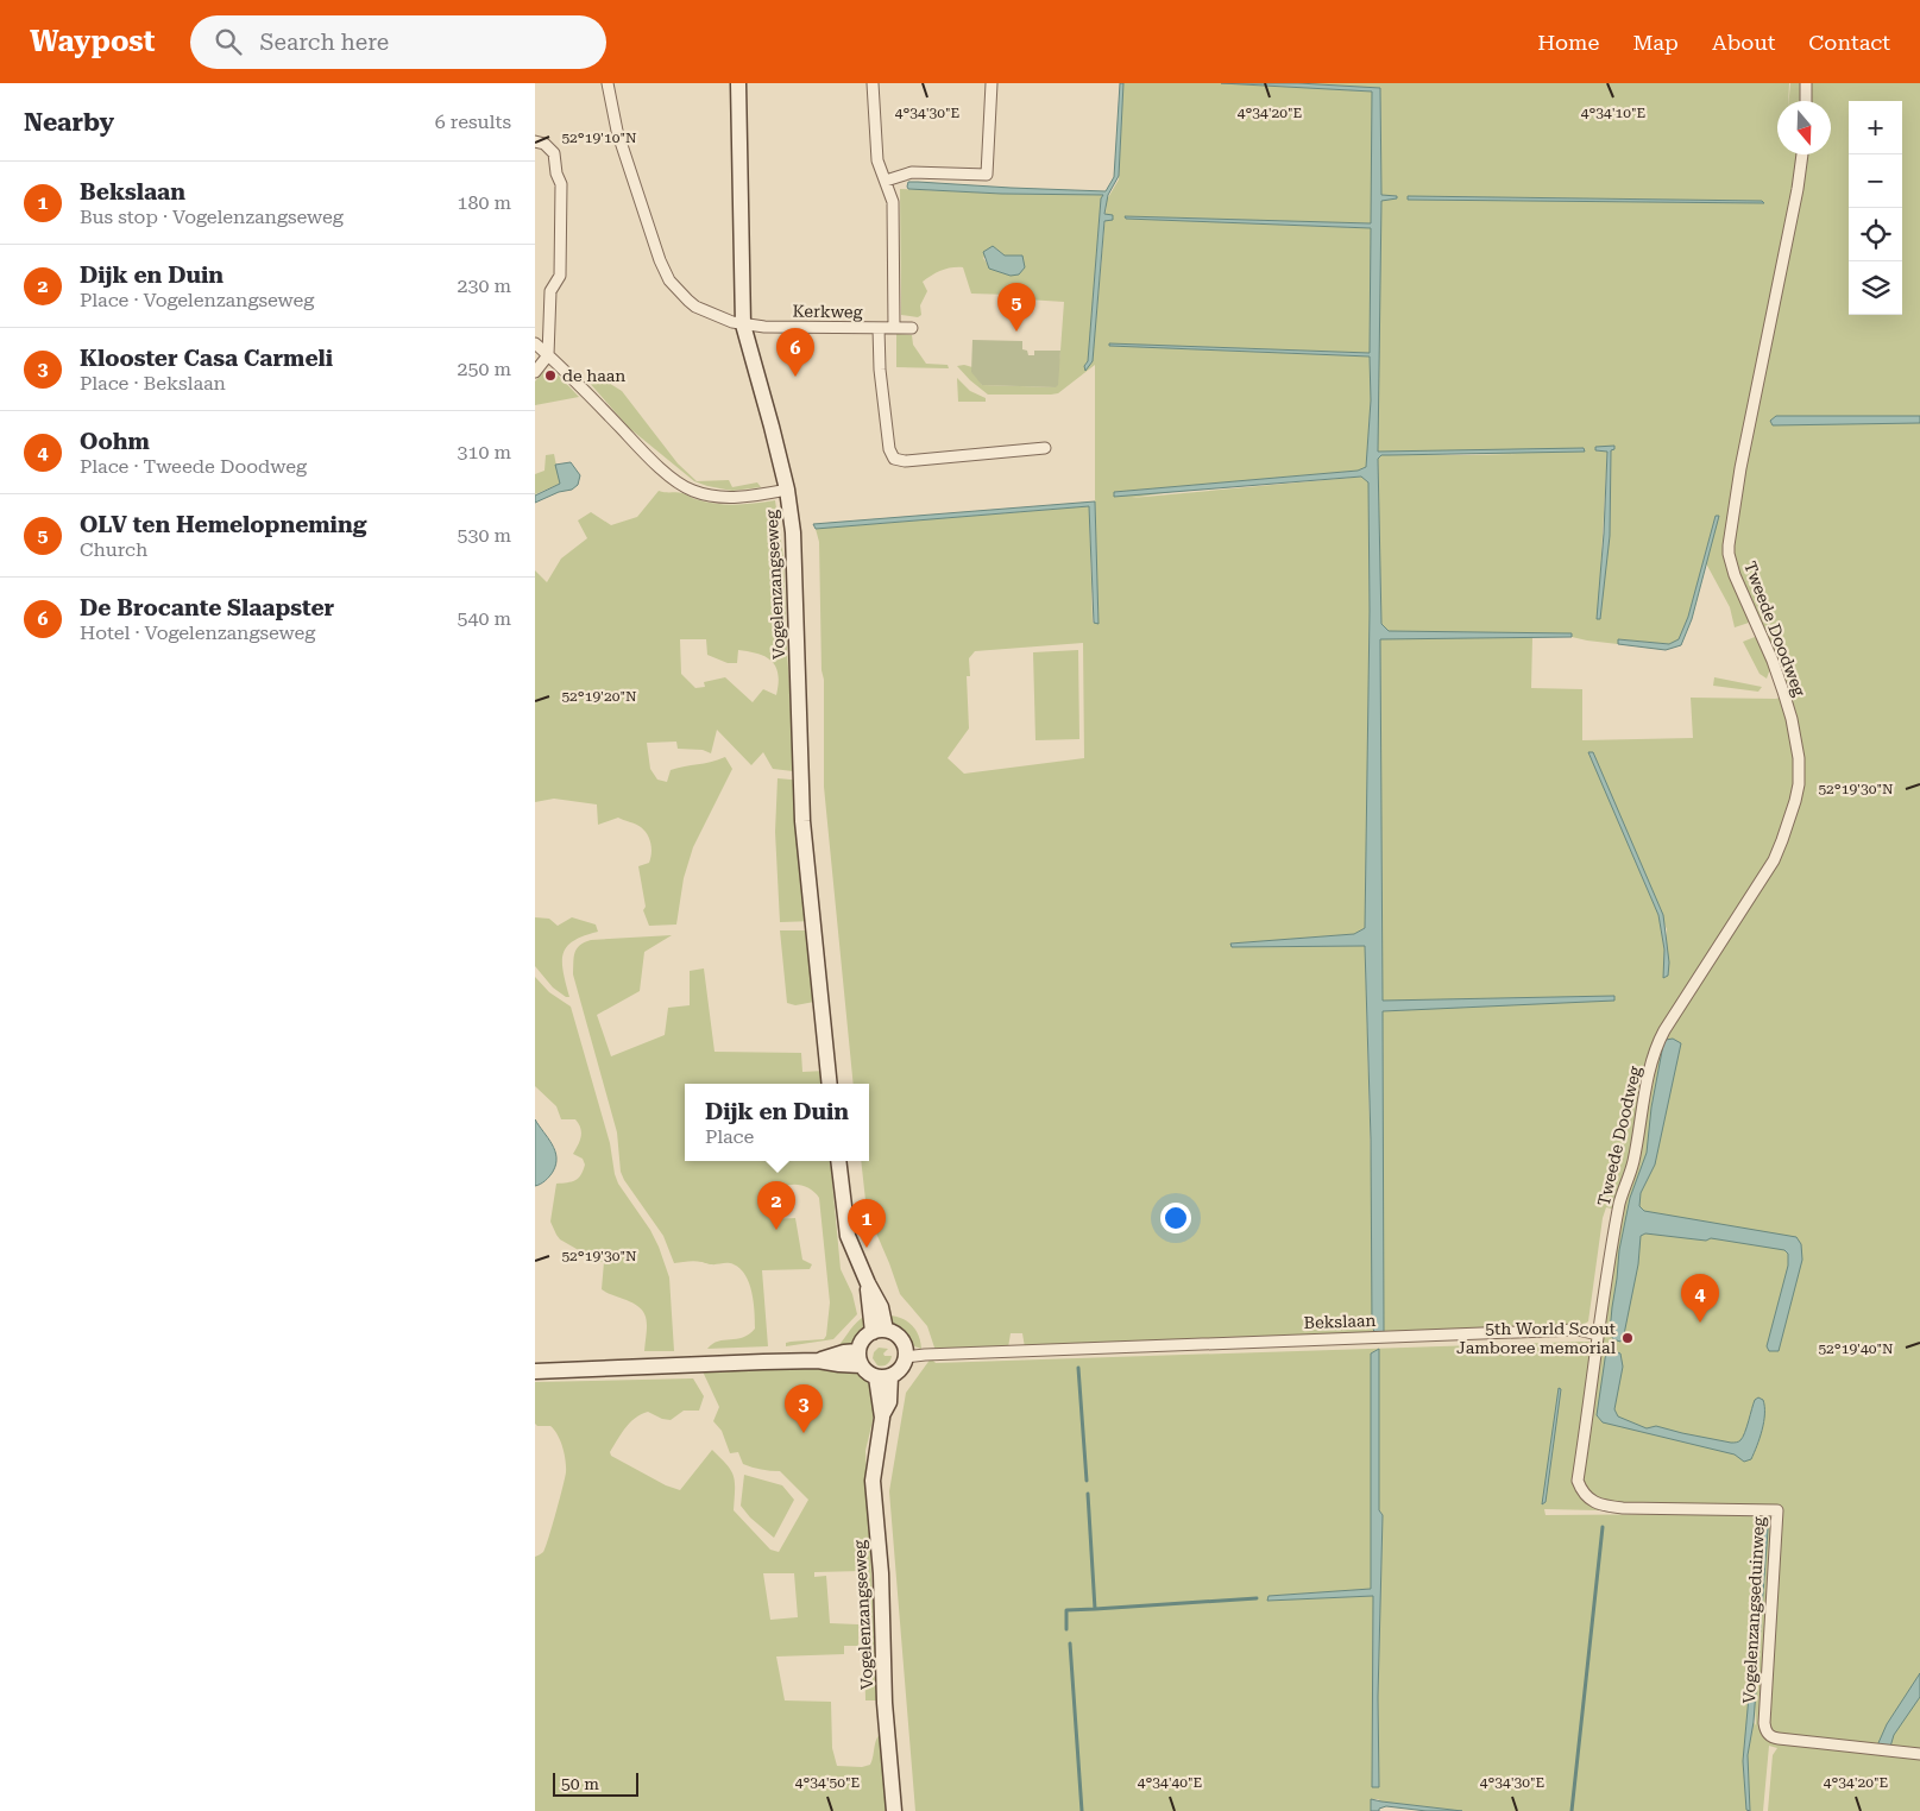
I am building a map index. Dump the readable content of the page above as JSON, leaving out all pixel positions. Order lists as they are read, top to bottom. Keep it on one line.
{"streets":{"main road":["Vogelenzangseweg"],"street":["Kerkweg","Tweede Doodweg","Bekslaan","Vogelenzangseduinweg"]},"crossings":[["Kerkweg","Vogelenzangseweg"],["Vogelenzangseweg","Bekslaan"],["Tweede Doodweg","Bekslaan"],["Tweede Doodweg","Vogelenzangseduinweg"],["Bekslaan","Vogelenzangseduinweg"]],"places":["de haan","5th World Scout Jamboree memorial"],"scale_bar":"50 m","north":"bottom","page":{"header":"Waypost","search":"Search here","nav":["Home","Map","About","Contact"],"heading":["Nearby","6 results"],"map_buttons":["+","−"],"list":[{"mark":"1","name":"Bekslaan","note":"Bus stop · Vogelenzangseweg","value":"180 m"},{"mark":"2","name":"Dijk en Duin","note":"Place · Vogelenzangseweg","value":"230 m"},{"mark":"3","name":"Klooster Casa Carmeli","note":"Place · Bekslaan","value":"250 m"},{"mark":"4","name":"Oohm","note":"Place · Tweede Doodweg","value":"310 m"},{"mark":"5","name":"OLV ten Hemelopneming","note":"Church","value":"530 m"},{"mark":"6","name":"De Brocante Slaapster","note":"Hotel · Vogelenzangseweg","value":"540 m"}],"pins":["5","6","2","1","4","3"],"popup":["Dijk en Duin","Place"],"scale":"50 m"},"coordinates":["4°34'30\"E","4°34'20\"E","4°34'10\"E","52°19'10\"N","52°19'20\"N","52°19'30\"N","52°19'40\"N","4°34'50\"E","4°34'40\"E"]}
